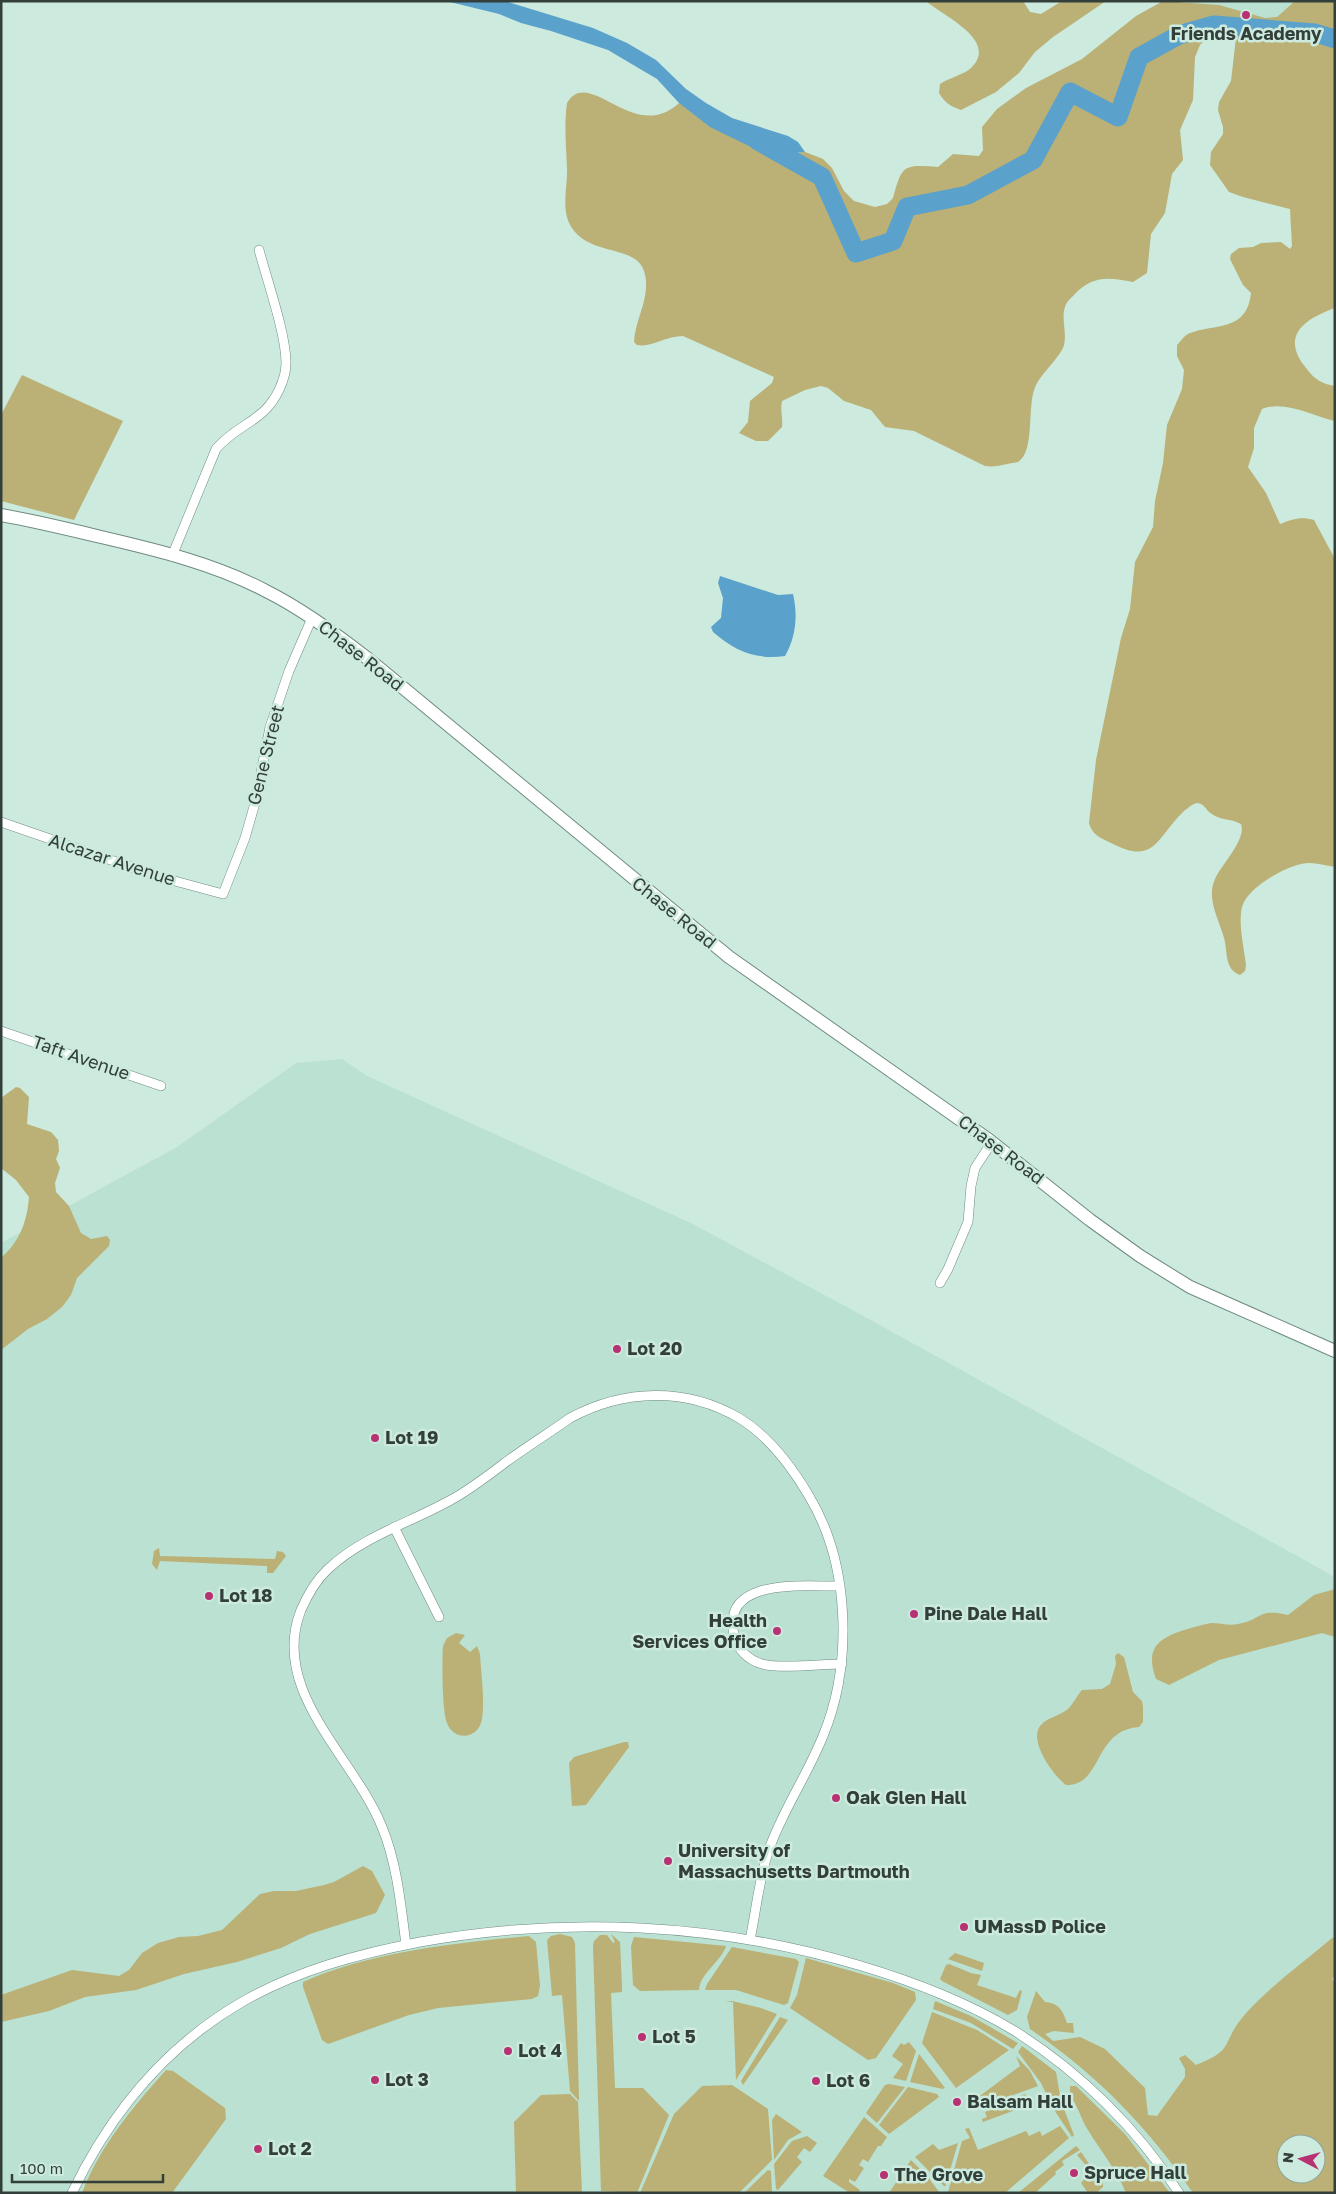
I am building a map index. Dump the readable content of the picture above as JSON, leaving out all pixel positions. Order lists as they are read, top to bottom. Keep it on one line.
{"streets":{"street":["Chase Road","Gene Street","Alcazar Avenue","Taft Avenue"]},"crossings":[["Chase Road","Gene Street"],["Gene Street","Alcazar Avenue"]],"places":["Friends Academy","Lot 20","Lot 19","Lot 18","Pine Dale Hall","Health Services Office","Oak Glen Hall","University of Massachusetts Dartmouth","UMassD Police","Lot 5","Lot 4","Lot 3","Lot 6","Balsam Hall","Lot 2","Spruce Hall","The Grove"],"scale_bar":"100 m","north":"left"}
